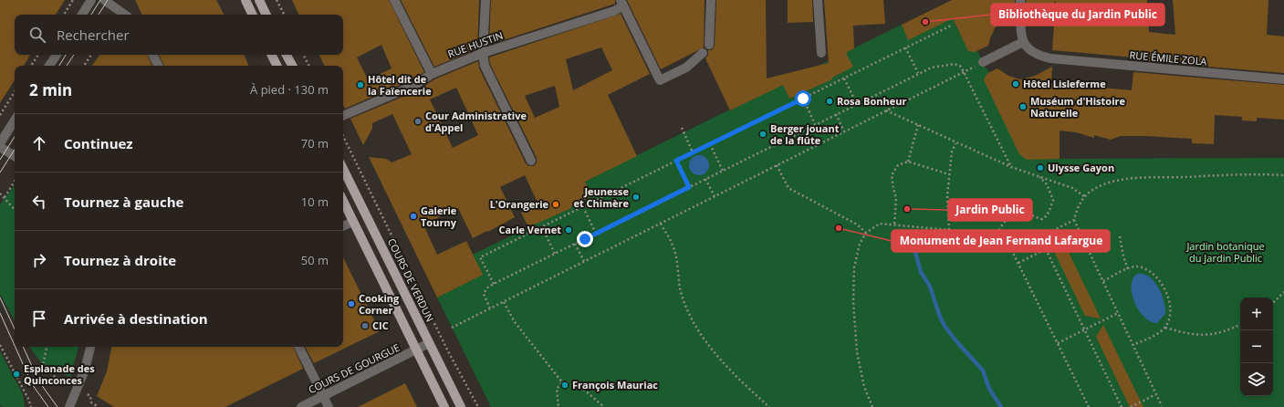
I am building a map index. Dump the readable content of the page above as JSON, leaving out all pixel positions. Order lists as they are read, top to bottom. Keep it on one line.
{"streets":{"main road":["COURS DE VERDUN"],"street":["RUE HUSTIN","RUE ÉMILE ZOLA","COURS DE GOURGUE"]},"crossings":[["COURS DE VERDUN","COURS DE GOURGUE"]],"parks":["Jardin botanique du Jardin Public"],"places":["Bibliothèque du Jardin Public","Hôtel Lisleferme","Hôtel dit de la Faïencerie","Rosa Bonheur","Muséum d'Histoire Naturelle","Cour Administrative d'Appel","Berger jouant de la flûte","Ulysse Gayon","Jeunesse et Chimère","L'Orangerie","Jardin Public","Galerie Tourny","Monument de Jean Fernand Lafargue","Carle Vernet","Cooking Corner","CIC","Esplanade des Quinconces","François Mauriac"],"page":{"search":"Rechercher","heading":["2 min","À pied · 130 m"],"list":[["Continuez","70 m"],["Tournez à gauche","10 m"],["Tournez à droite","50 m"],"Arrivée à destination"],"map_buttons":["+","−"]}}
